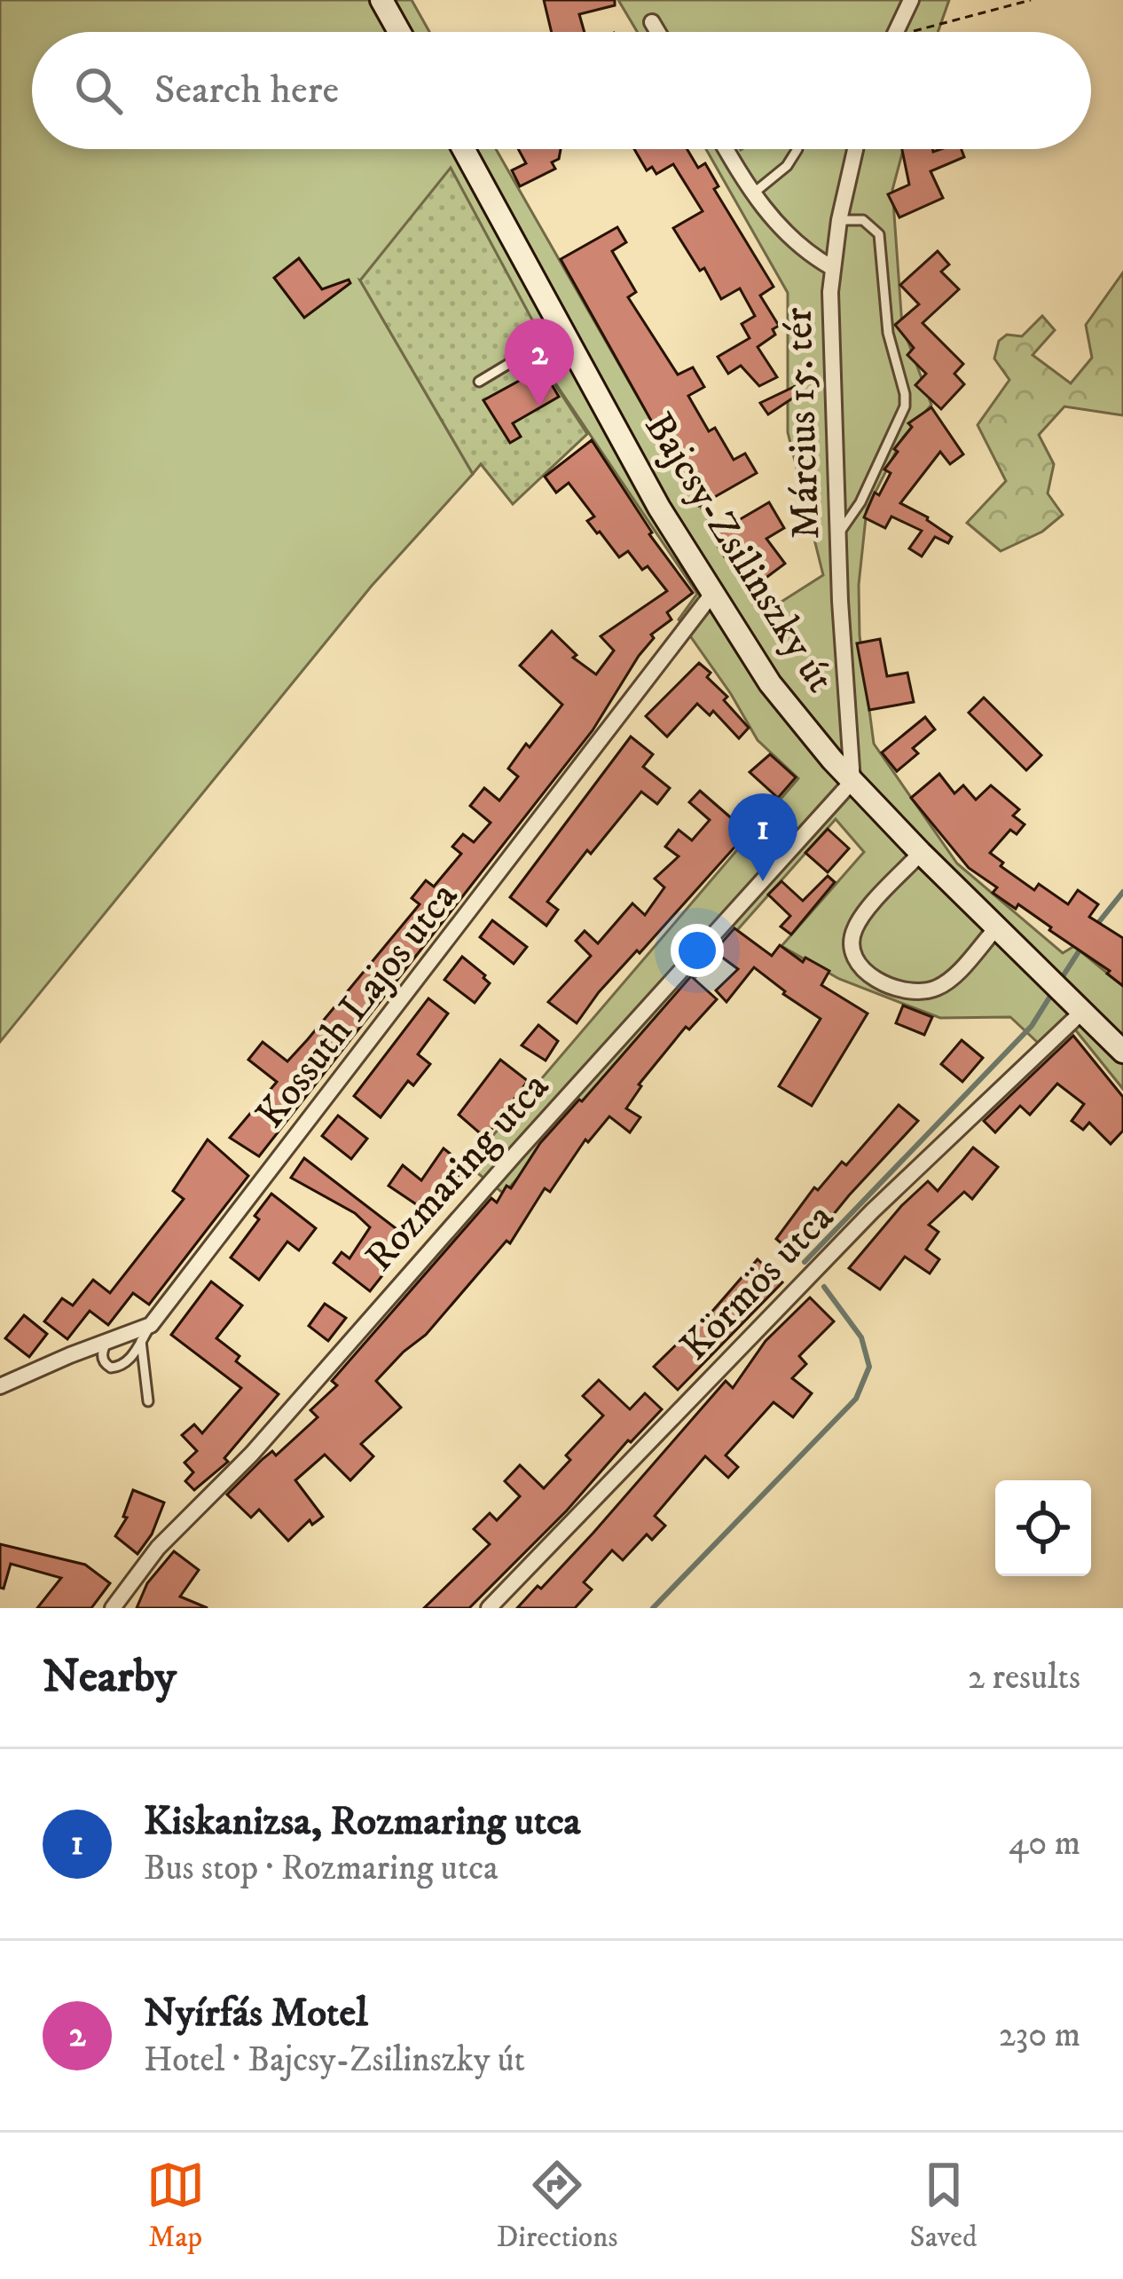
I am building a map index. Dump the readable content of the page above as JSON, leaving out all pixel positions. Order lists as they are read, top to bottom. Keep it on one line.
{"streets":{"main road":["Bajcsy-Zsilinszky út"],"street":["Március 15. tér","Kossuth Lajos utca","Rozmaring utca","Körmös utca"]},"crossings":[["Március 15. tér","Bajcsy-Zsilinszky út"],["Március 15. tér","Rozmaring utca"],["Bajcsy-Zsilinszky út","Kossuth Lajos utca"],["Bajcsy-Zsilinszky út","Rozmaring utca"],["Bajcsy-Zsilinszky út","Körmös utca"]],"page":{"search":"Search here","pins":["2","1"],"heading":["Nearby","2 results"],"list":[{"mark":"1","name":"Kiskanizsa, Rozmaring utca","note":"Bus stop · Rozmaring utca","value":"40 m"},{"mark":"2","name":"Nyírfás Motel","note":"Hotel · Bajcsy-Zsilinszky út","value":"230 m"}],"nav":["Map","Directions","Saved"]}}
